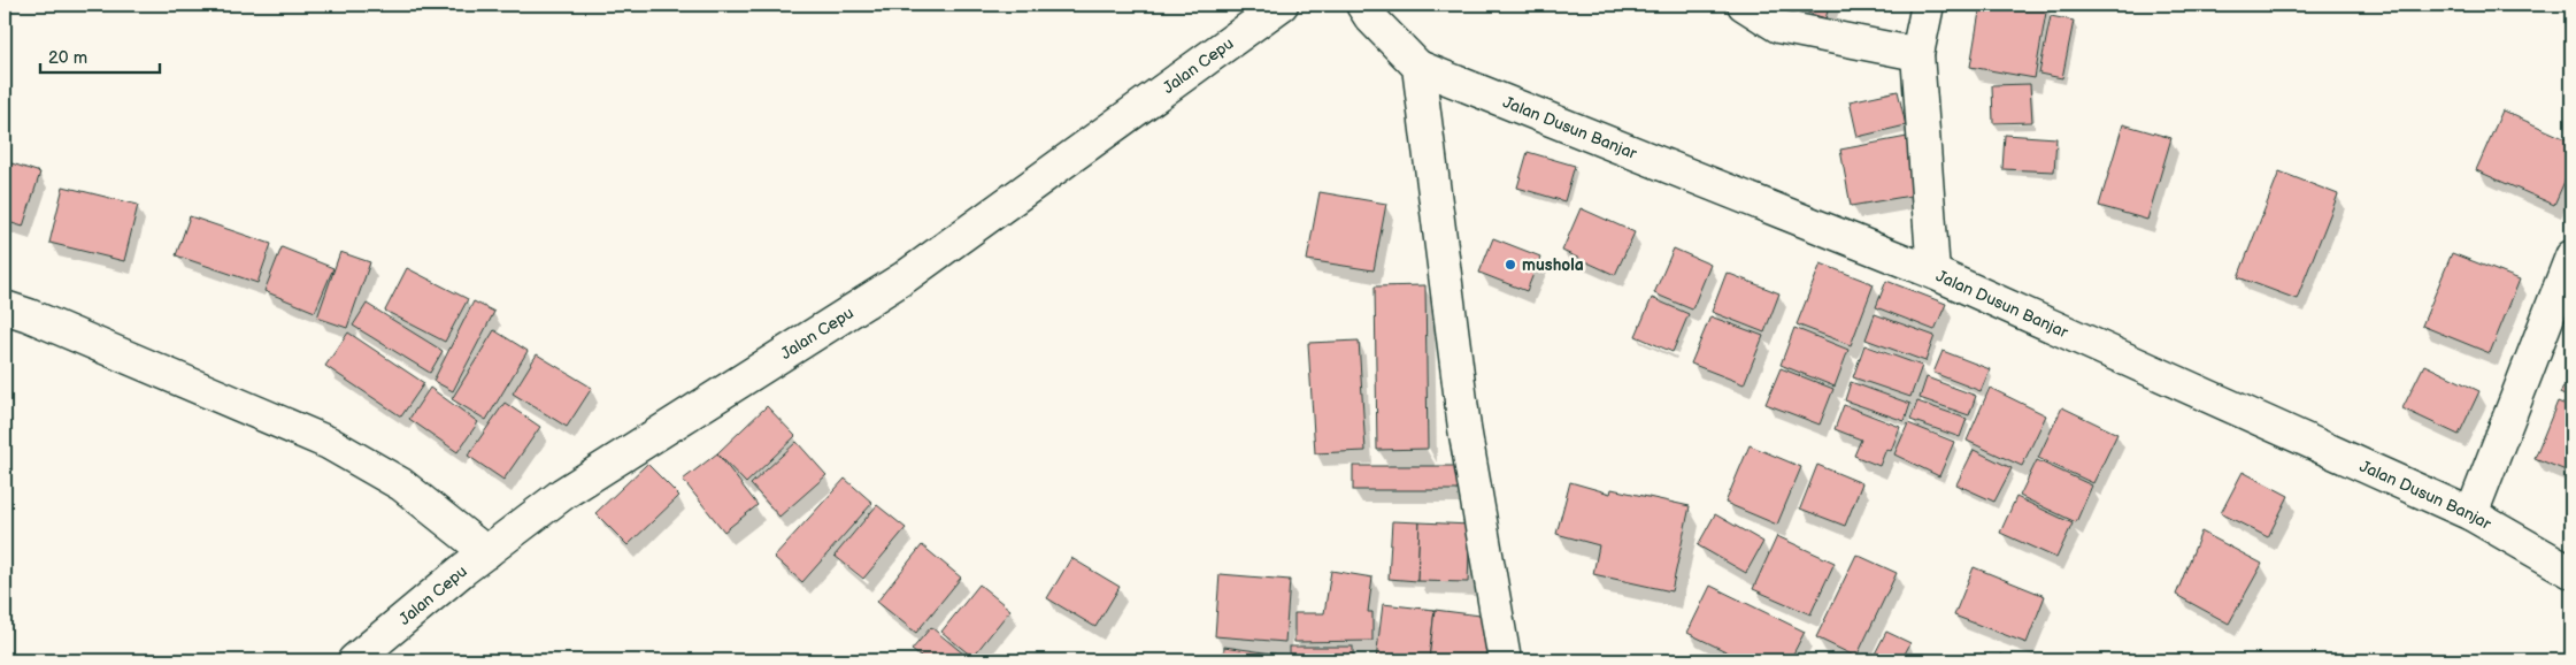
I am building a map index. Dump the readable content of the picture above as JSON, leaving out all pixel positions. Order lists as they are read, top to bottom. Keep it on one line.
{"streets":{"street":["Jalan Cepu","Jalan Dusun Banjar"]},"places":["mushola"],"scale_bar":"20 m"}
